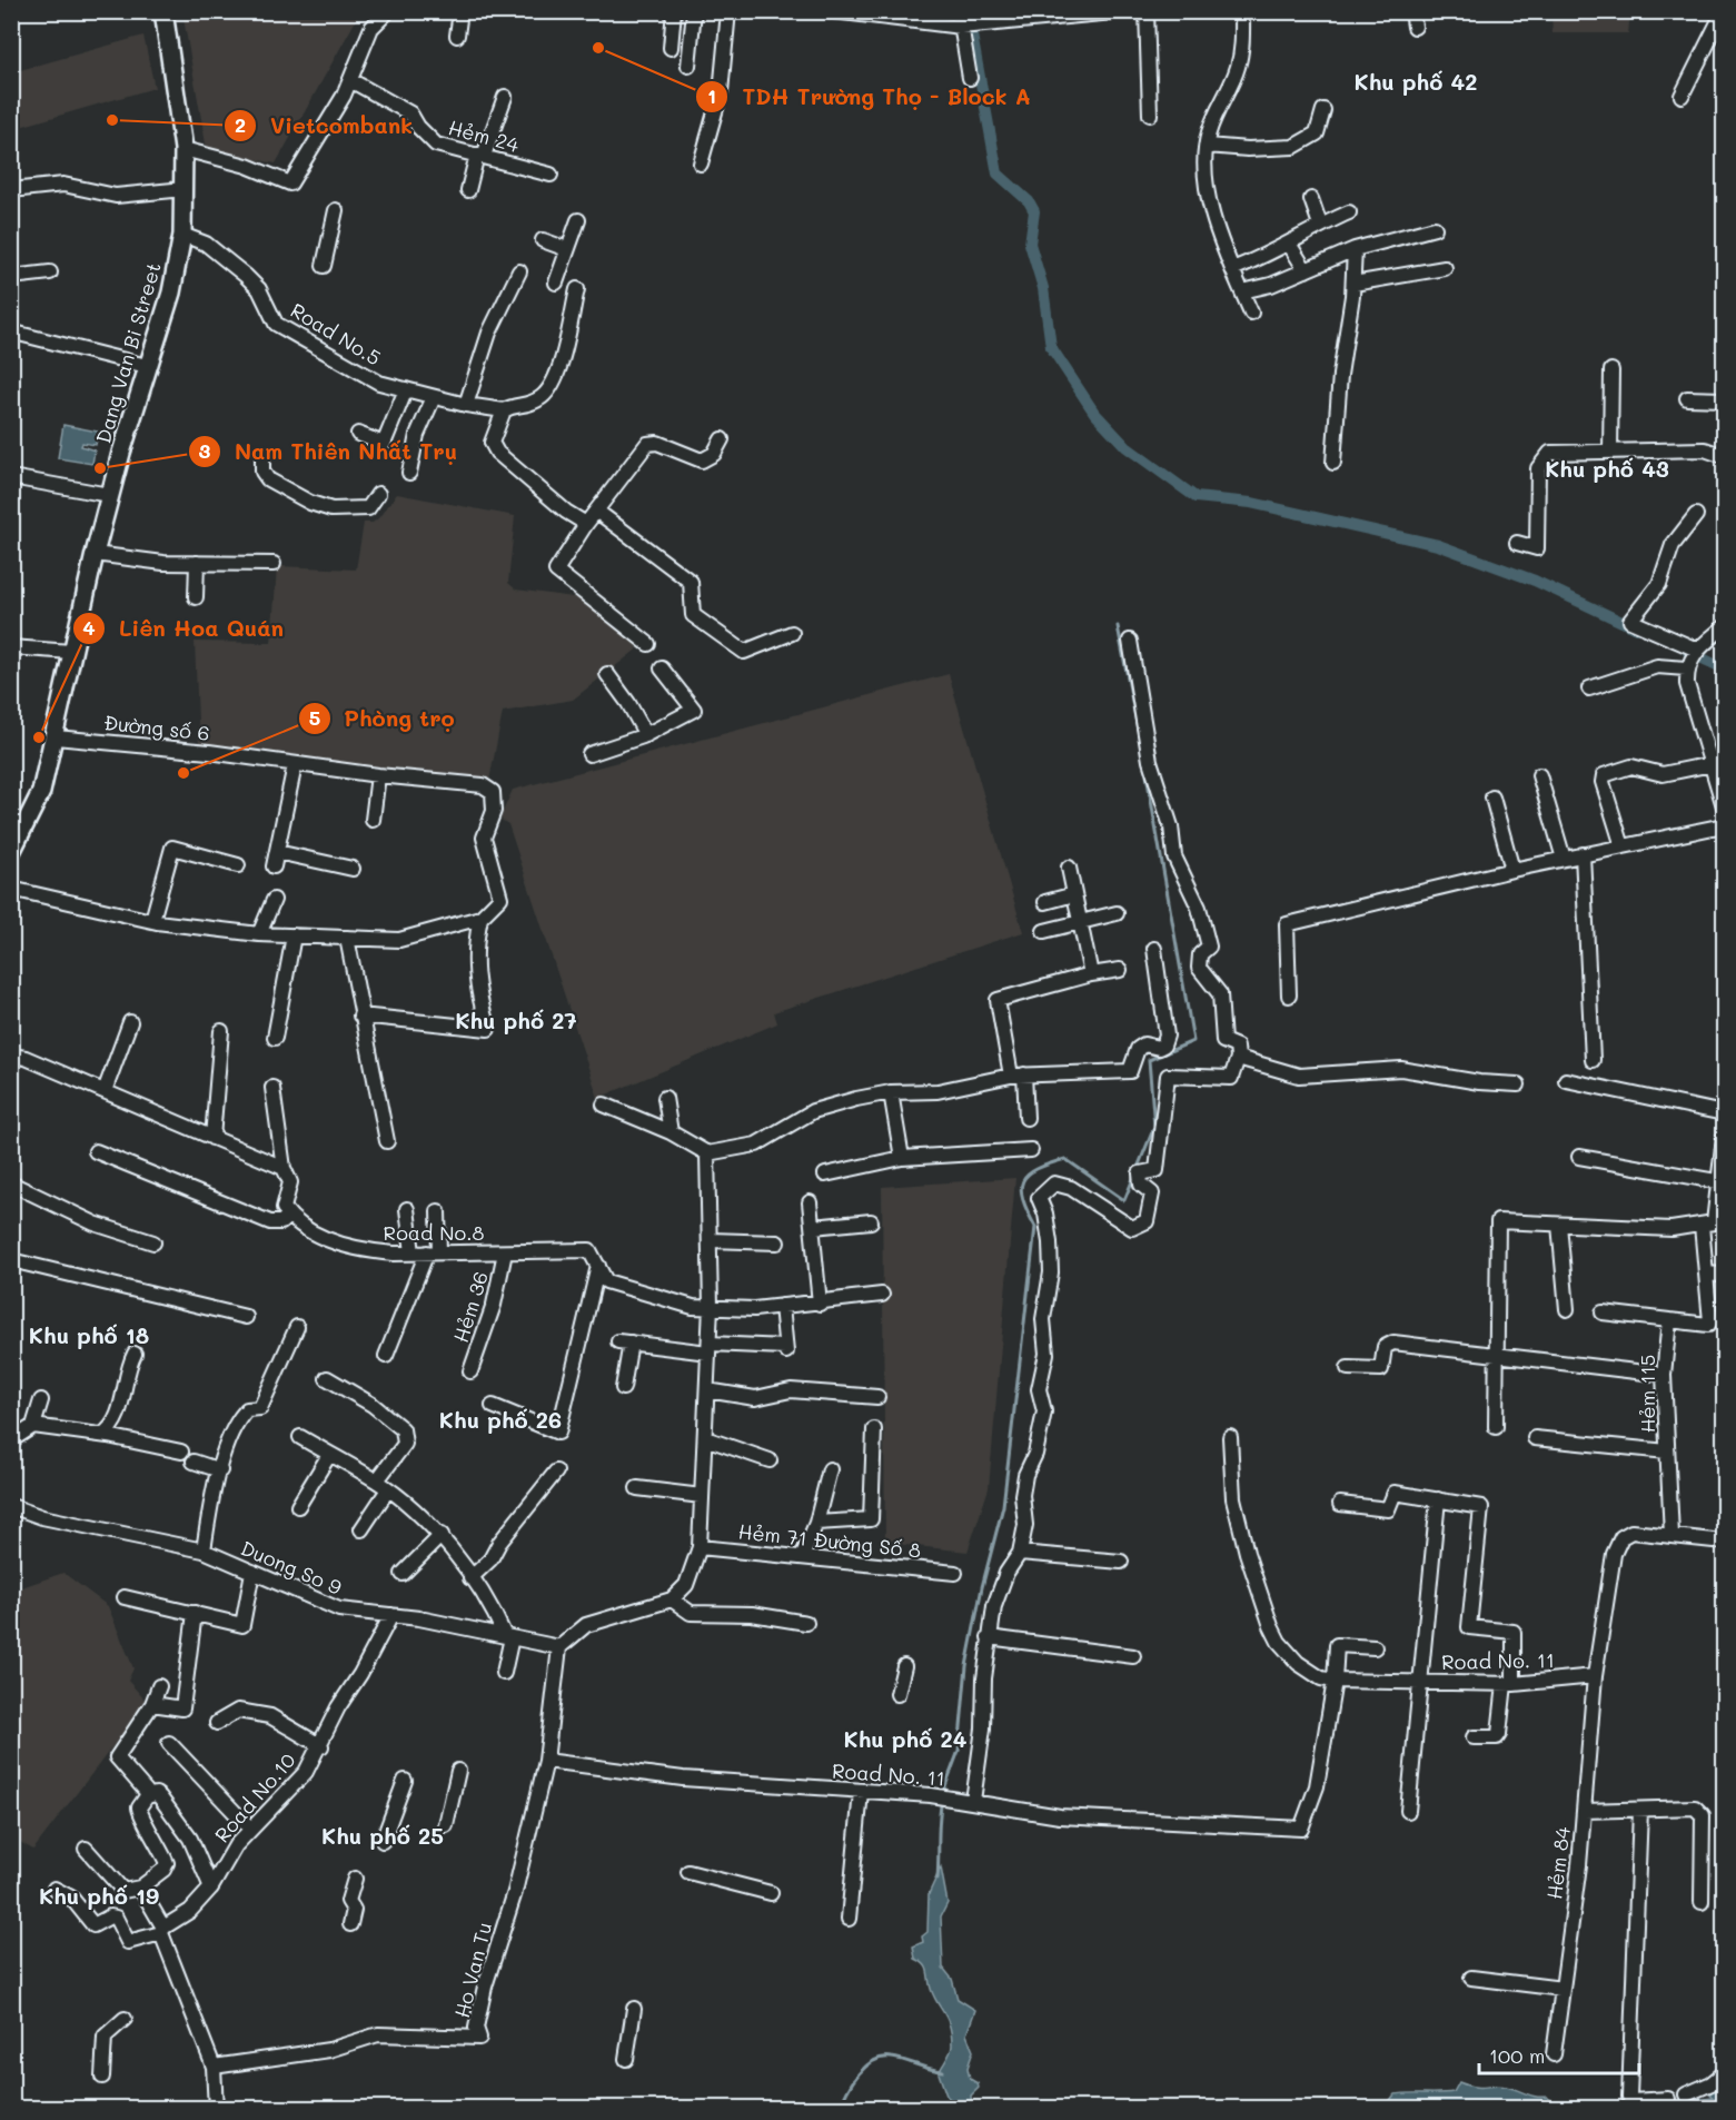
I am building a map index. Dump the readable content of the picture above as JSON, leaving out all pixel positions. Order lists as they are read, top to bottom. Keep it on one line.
{"streets":{"main road":["Dang Van Bi Street"],"street":["Hẻm 24","Road No.5","Đường số 6","Road No.8","Hẻm 36","Hẻm 115","Hẻm 71 Đường Số 8","Duong So 9","Road No. 11","Road No.10","Hẻm 84","Ho Van Tu"]},"crossings":[["Road No.5","Dang Van Bi Street"],["Dang Van Bi Street","Đường số 6"],["Road No.8","Hẻm 36"],["Duong So 9","Road No.10"],["Duong So 9","Ho Van Tu"],["Road No. 11","Hẻm 84"],["Road No. 11","Ho Van Tu"]],"districts":["Khu phố 42","Khu phố 43","Khu phố 27","Khu phố 18","Khu phố 26","Khu phố 24","Khu phố 25","Khu phố 19"],"places":["TDH Trường Thọ - Block A","Vietcombank","Nam Thiên Nhất Trụ","Liên Hoa Quán","Phòng trọ"],"scale_bar":"100 m"}
